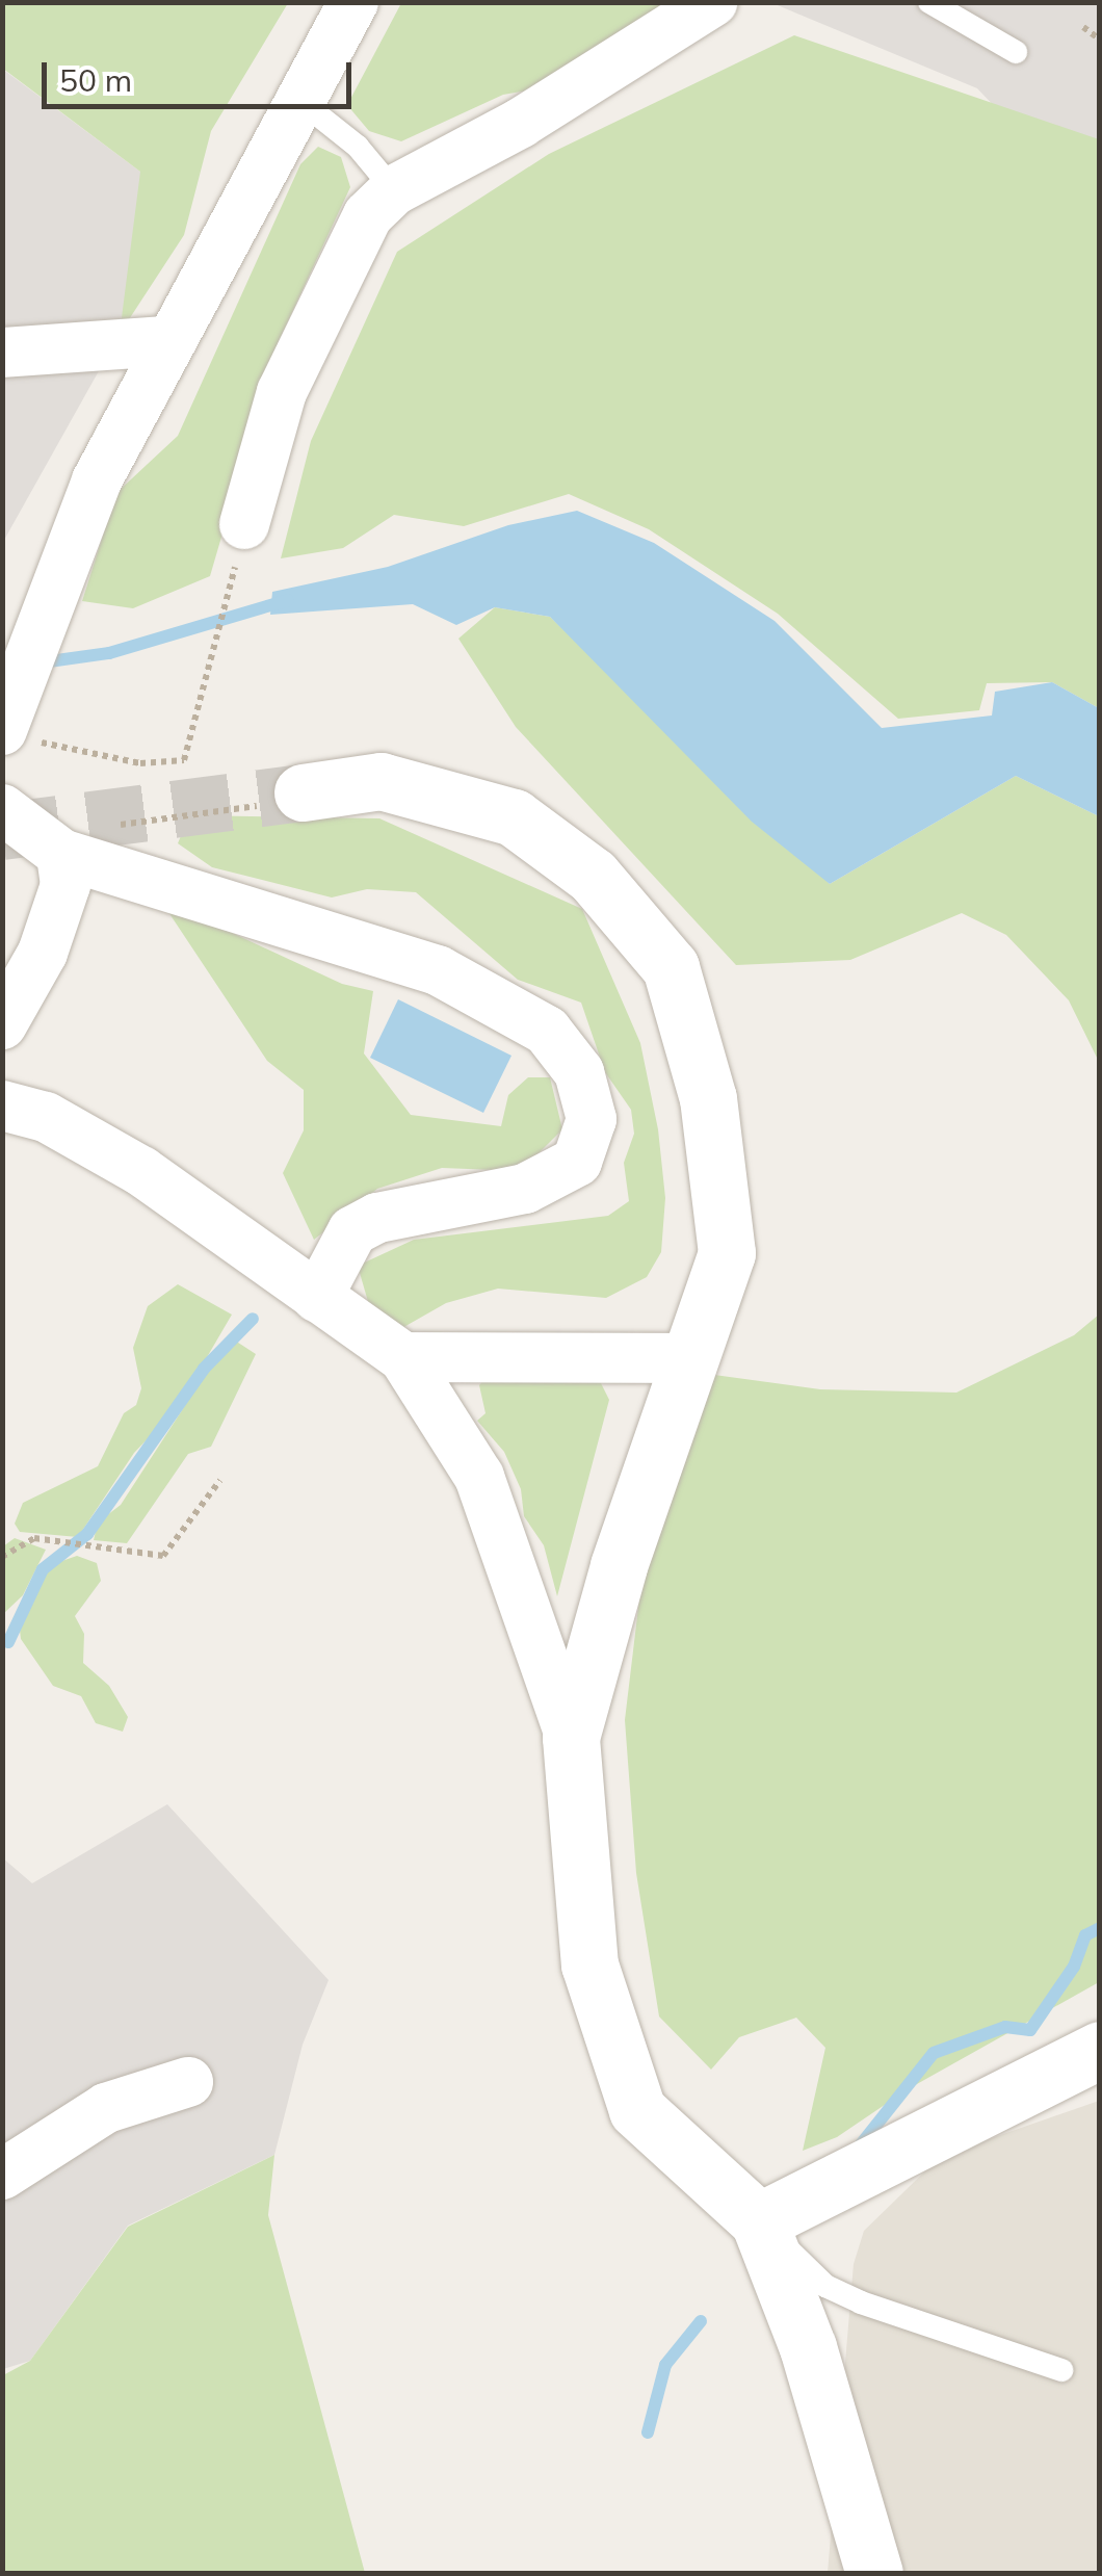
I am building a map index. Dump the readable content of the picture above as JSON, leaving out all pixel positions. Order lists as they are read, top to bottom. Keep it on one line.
{"scale_bar":"50 m"}
